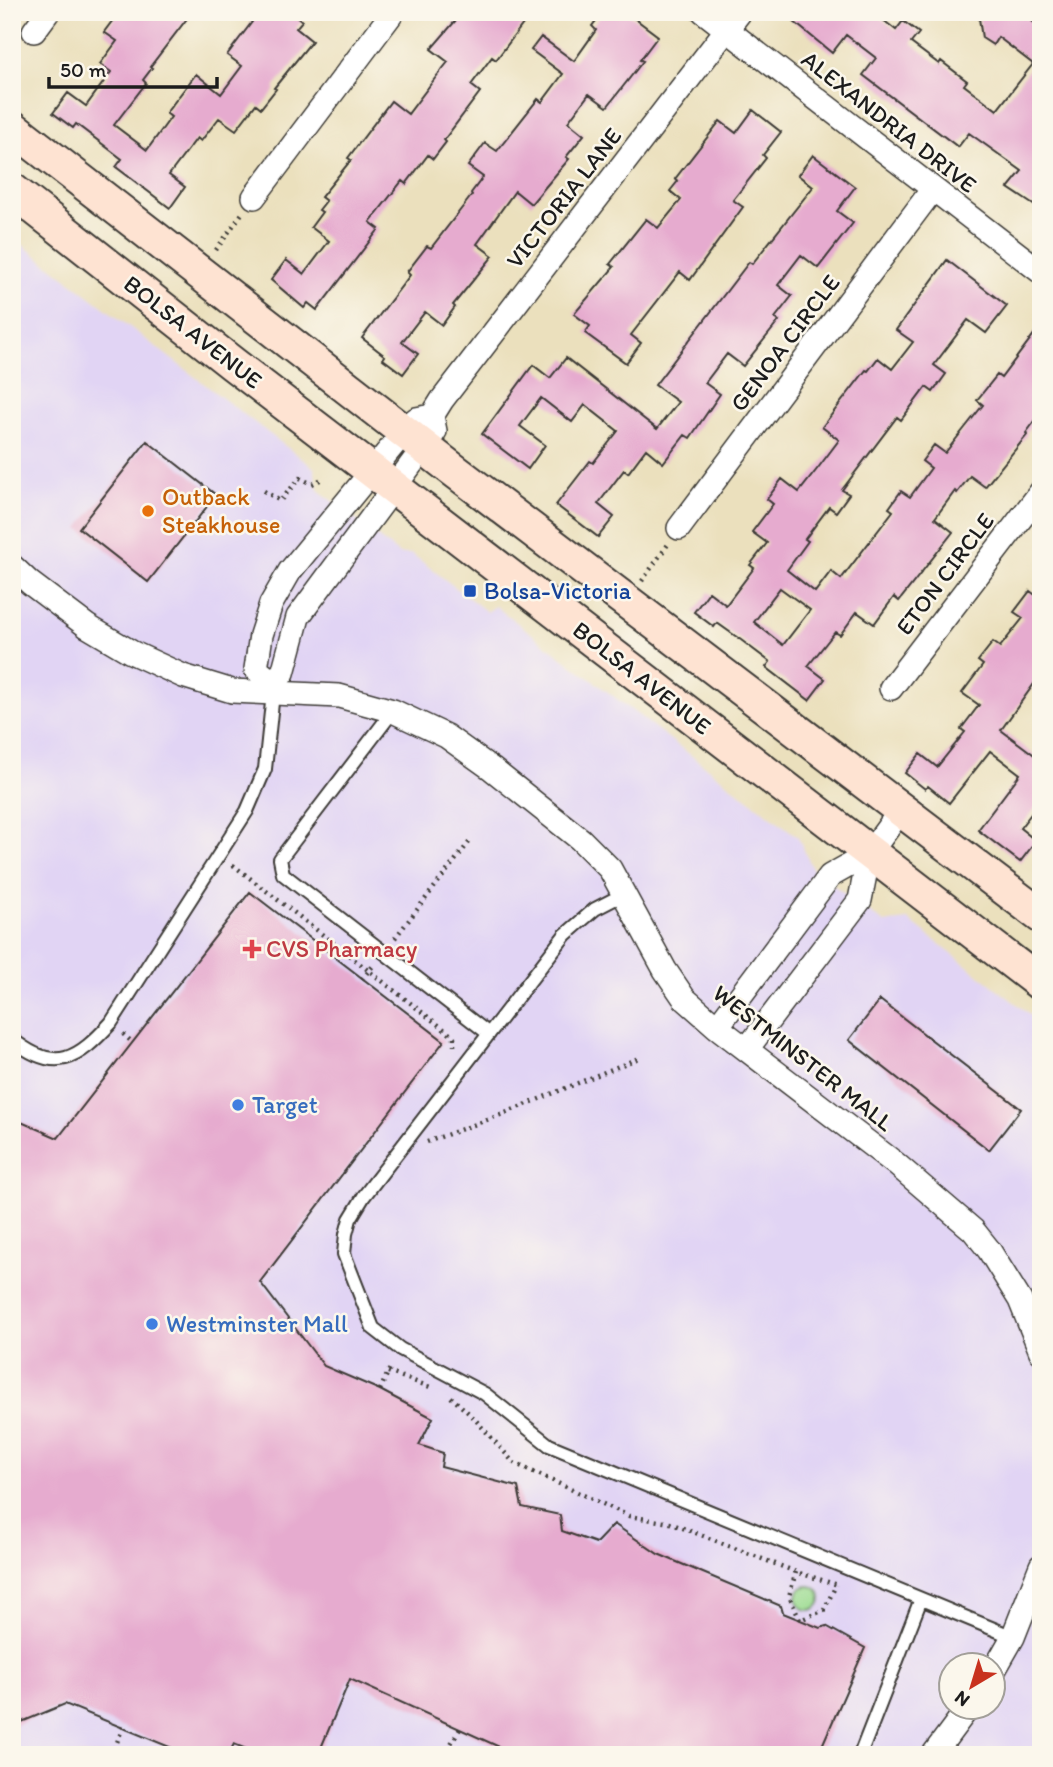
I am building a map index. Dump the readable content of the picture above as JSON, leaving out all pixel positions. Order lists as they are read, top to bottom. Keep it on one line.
{"streets":{"main road":["BOLSA AVENUE"],"street":["ALEXANDRIA DRIVE","VICTORIA LANE","GENOA CIRCLE","ETON CIRCLE","WESTMINSTER MALL"]},"crossings":[["ALEXANDRIA DRIVE","VICTORIA LANE"],["ALEXANDRIA DRIVE","GENOA CIRCLE"],["VICTORIA LANE","BOLSA AVENUE"],["VICTORIA LANE","WESTMINSTER MALL"]],"places":{"other":["Outback Steakhouse","Target","Westminster Mall"],"transit":["Bolsa-Victoria"],"health":["CVS Pharmacy"]},"scale_bar":"50 m","north":"bottom left"}
